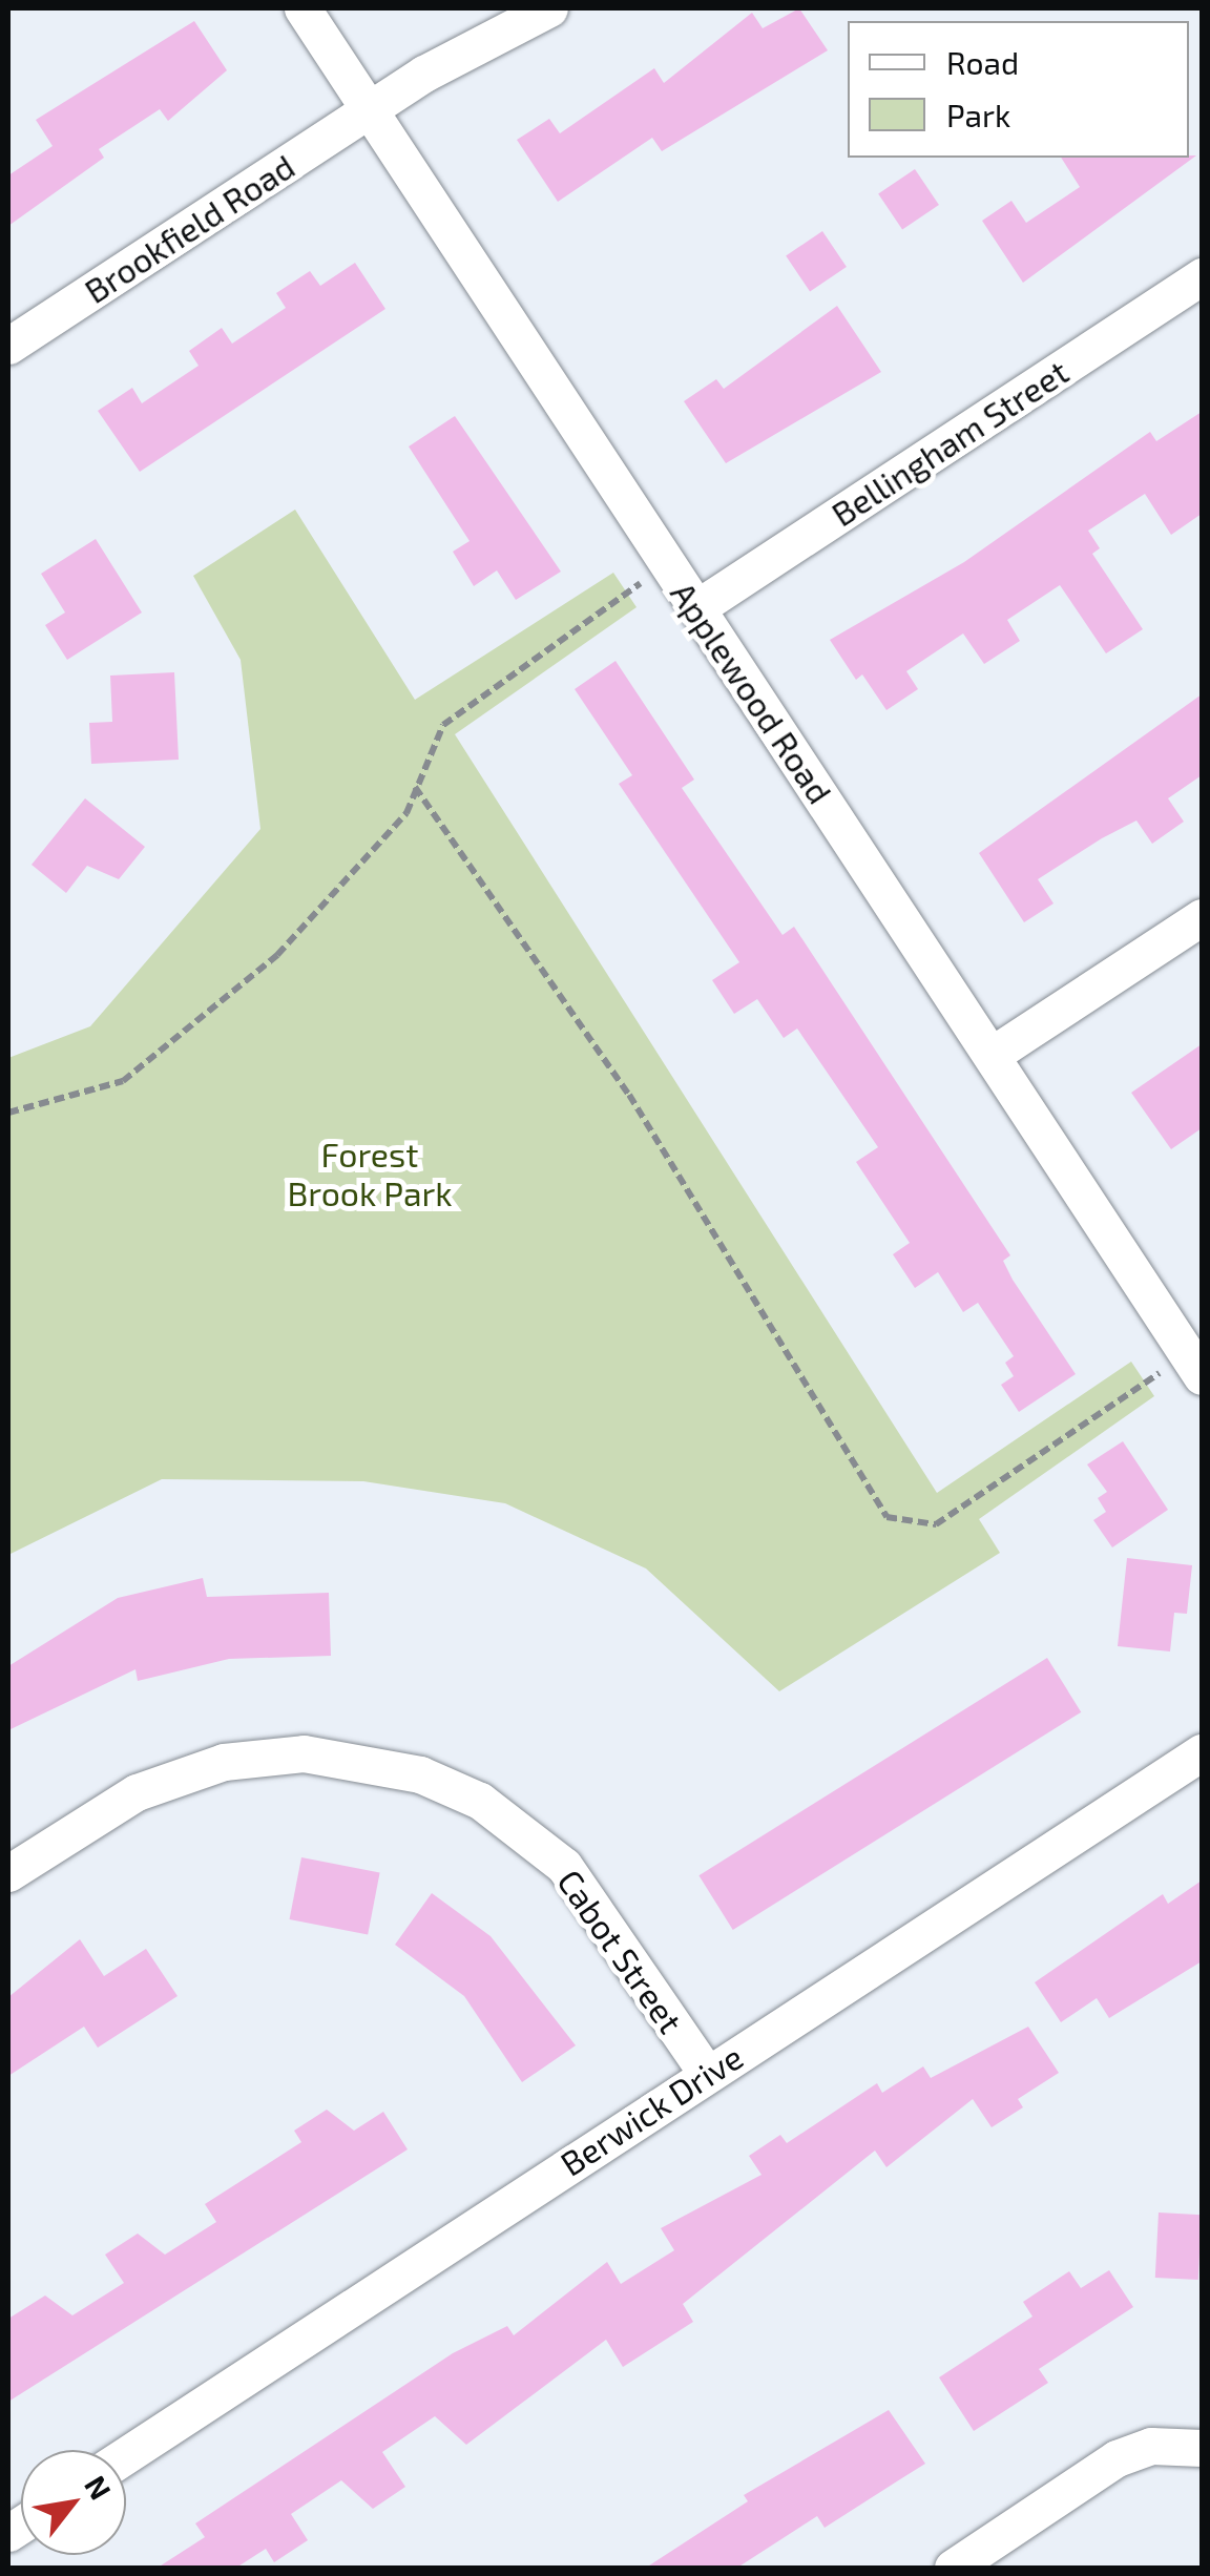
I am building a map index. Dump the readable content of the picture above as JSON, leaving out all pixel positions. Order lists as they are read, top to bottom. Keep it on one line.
{"streets":{"street":["Brookfield Road","Bellingham Street","Applewood Road","Cabot Street","Berwick Drive"]},"crossings":[["Brookfield Road","Applewood Road"],["Bellingham Street","Applewood Road"],["Cabot Street","Berwick Drive"]],"parks":["Forest Brook Park"],"legend":["Road","Park"],"north":"top right"}
